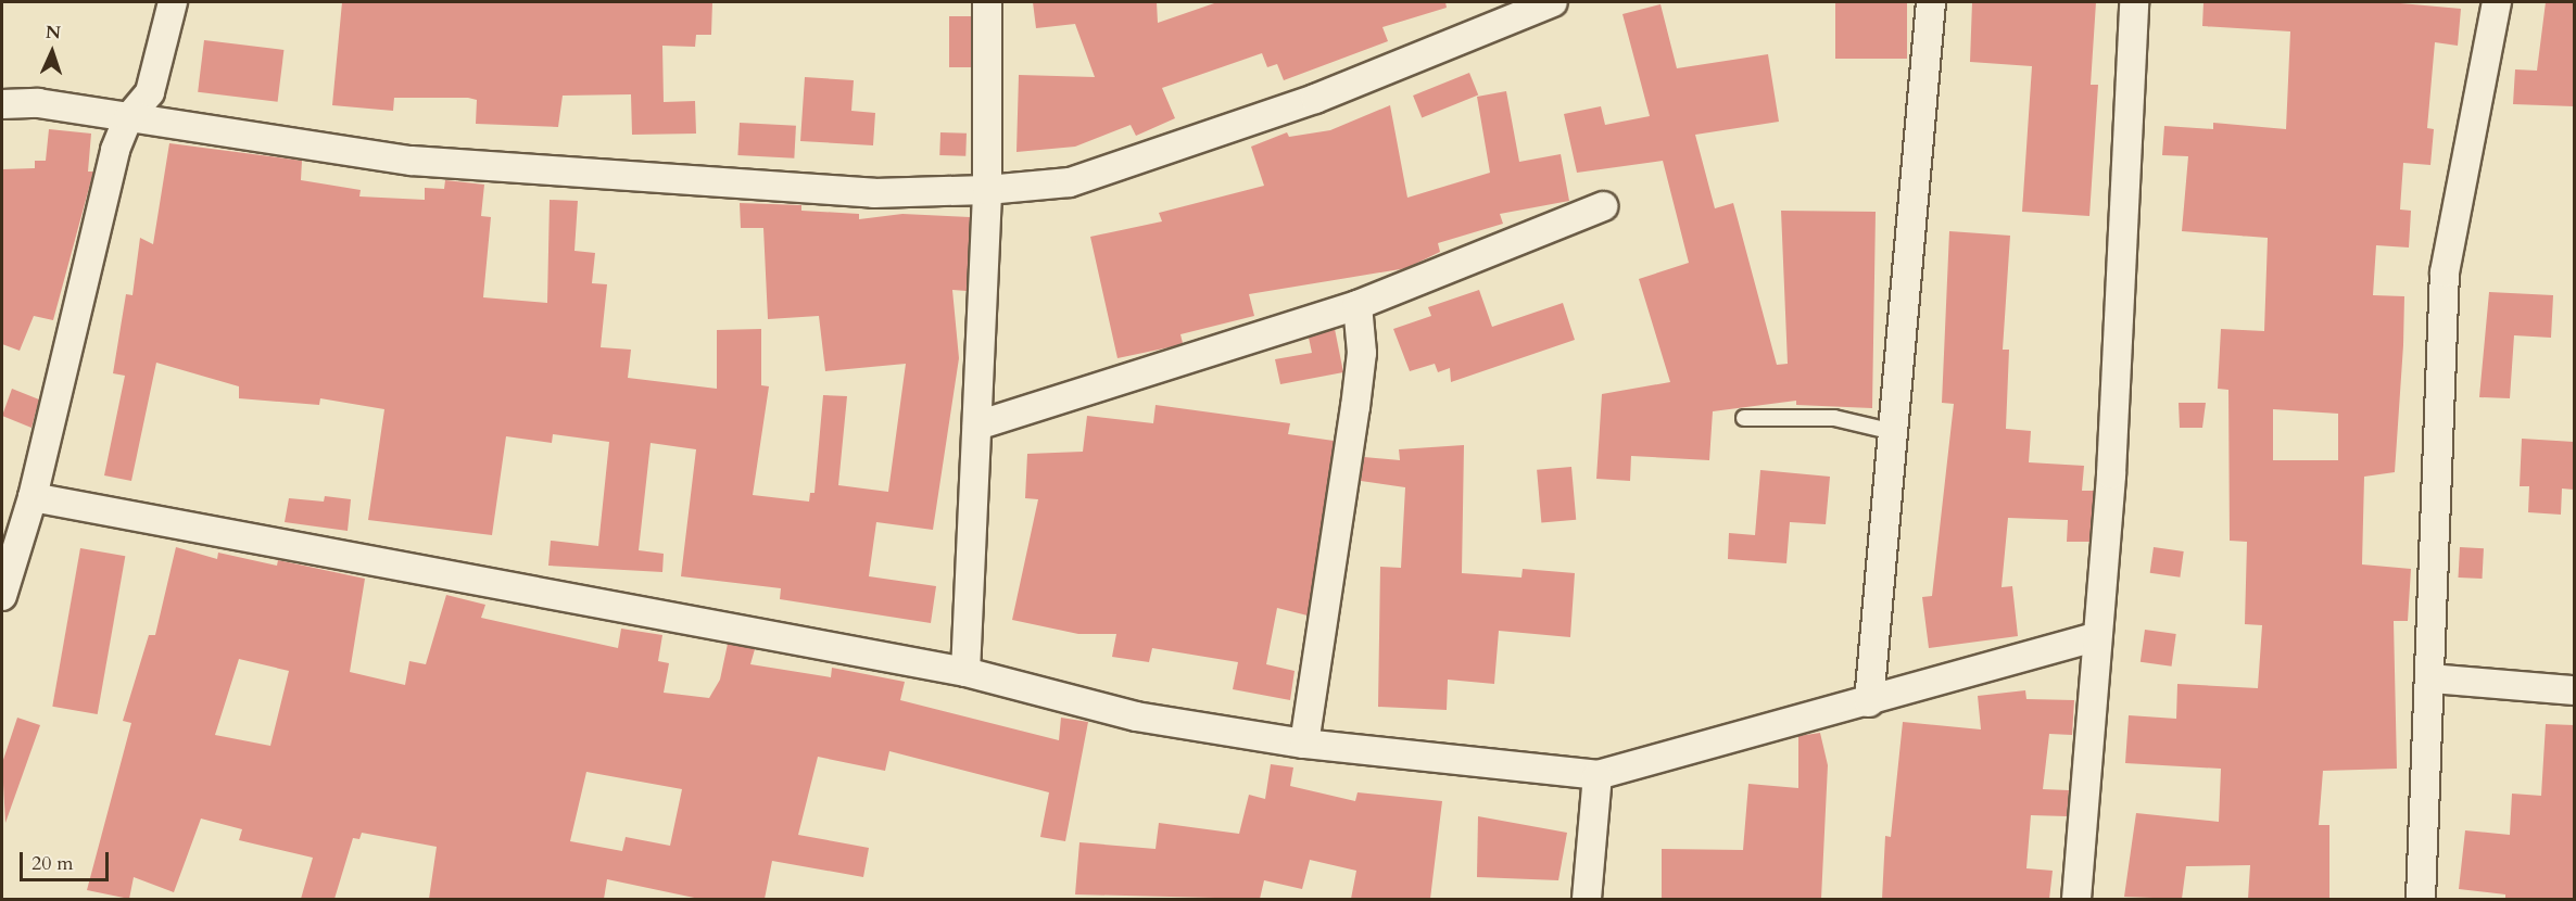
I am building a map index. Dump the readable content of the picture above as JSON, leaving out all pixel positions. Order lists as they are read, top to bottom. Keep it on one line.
{"scale_bar":"20 m","north":"top"}
